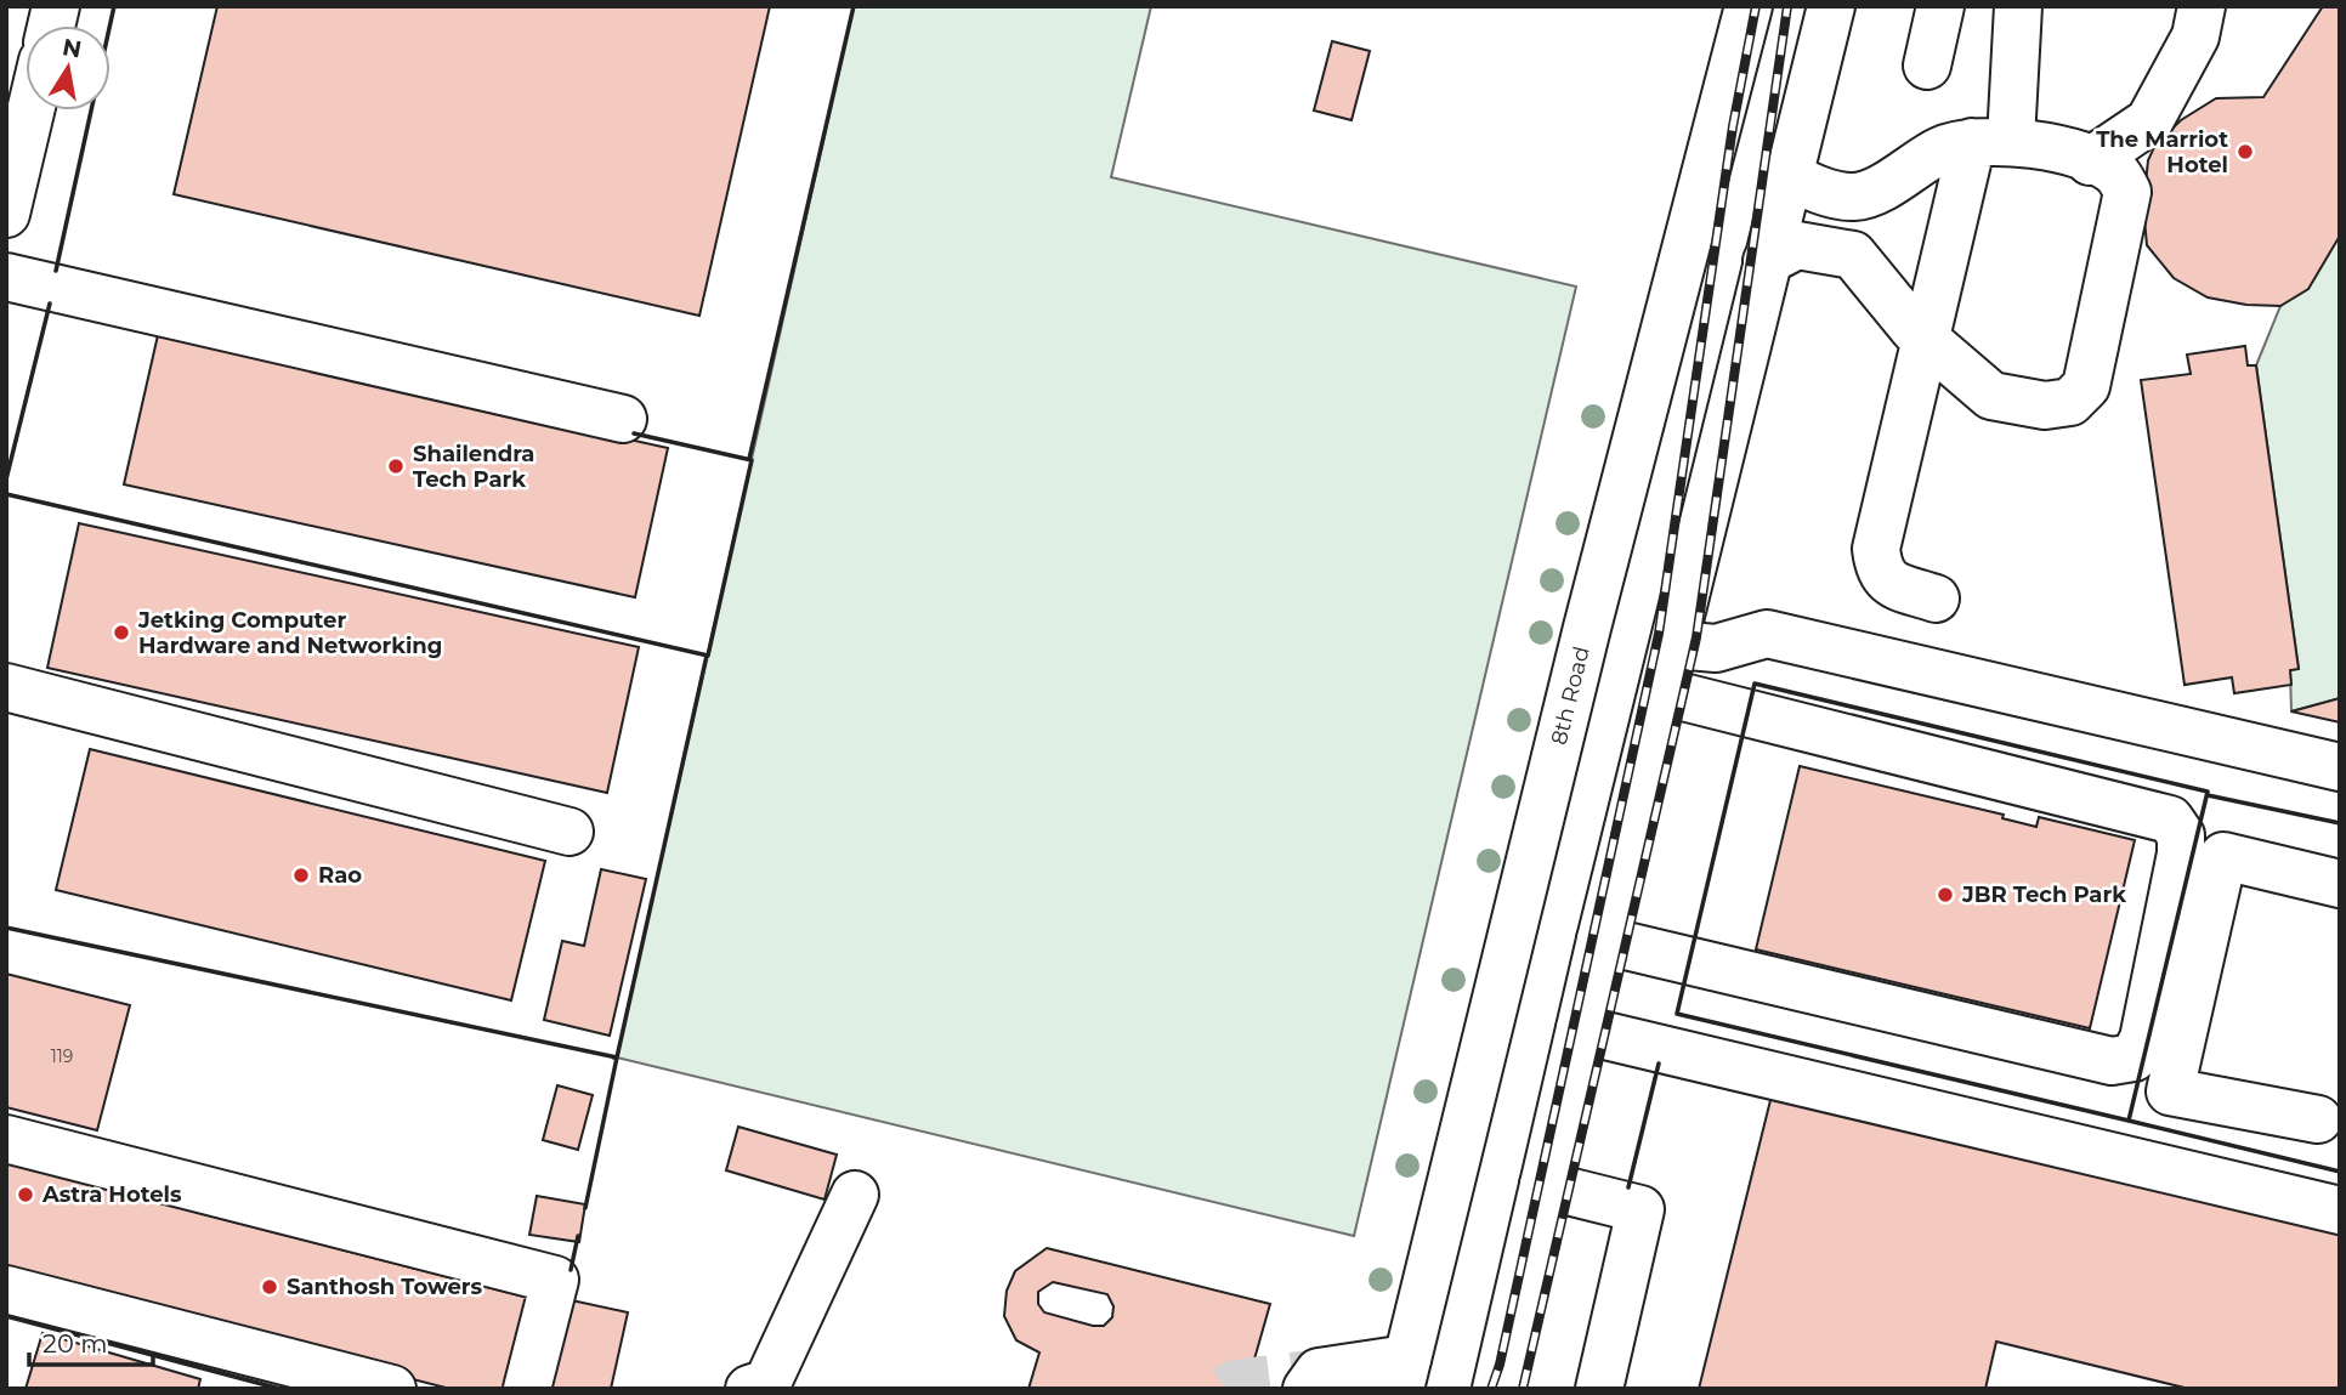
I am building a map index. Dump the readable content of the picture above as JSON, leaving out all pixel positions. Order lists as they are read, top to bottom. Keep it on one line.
{"streets":{"main road":["8th Road"]},"places":["The Marriot Hotel","Shailendra Tech Park","Jetking Computer Hardware and Networking","Rao","JBR Tech Park","Astra Hotels","Santhosh Towers"],"house_numbers":["119"],"scale_bar":"20 m","north":"top"}
